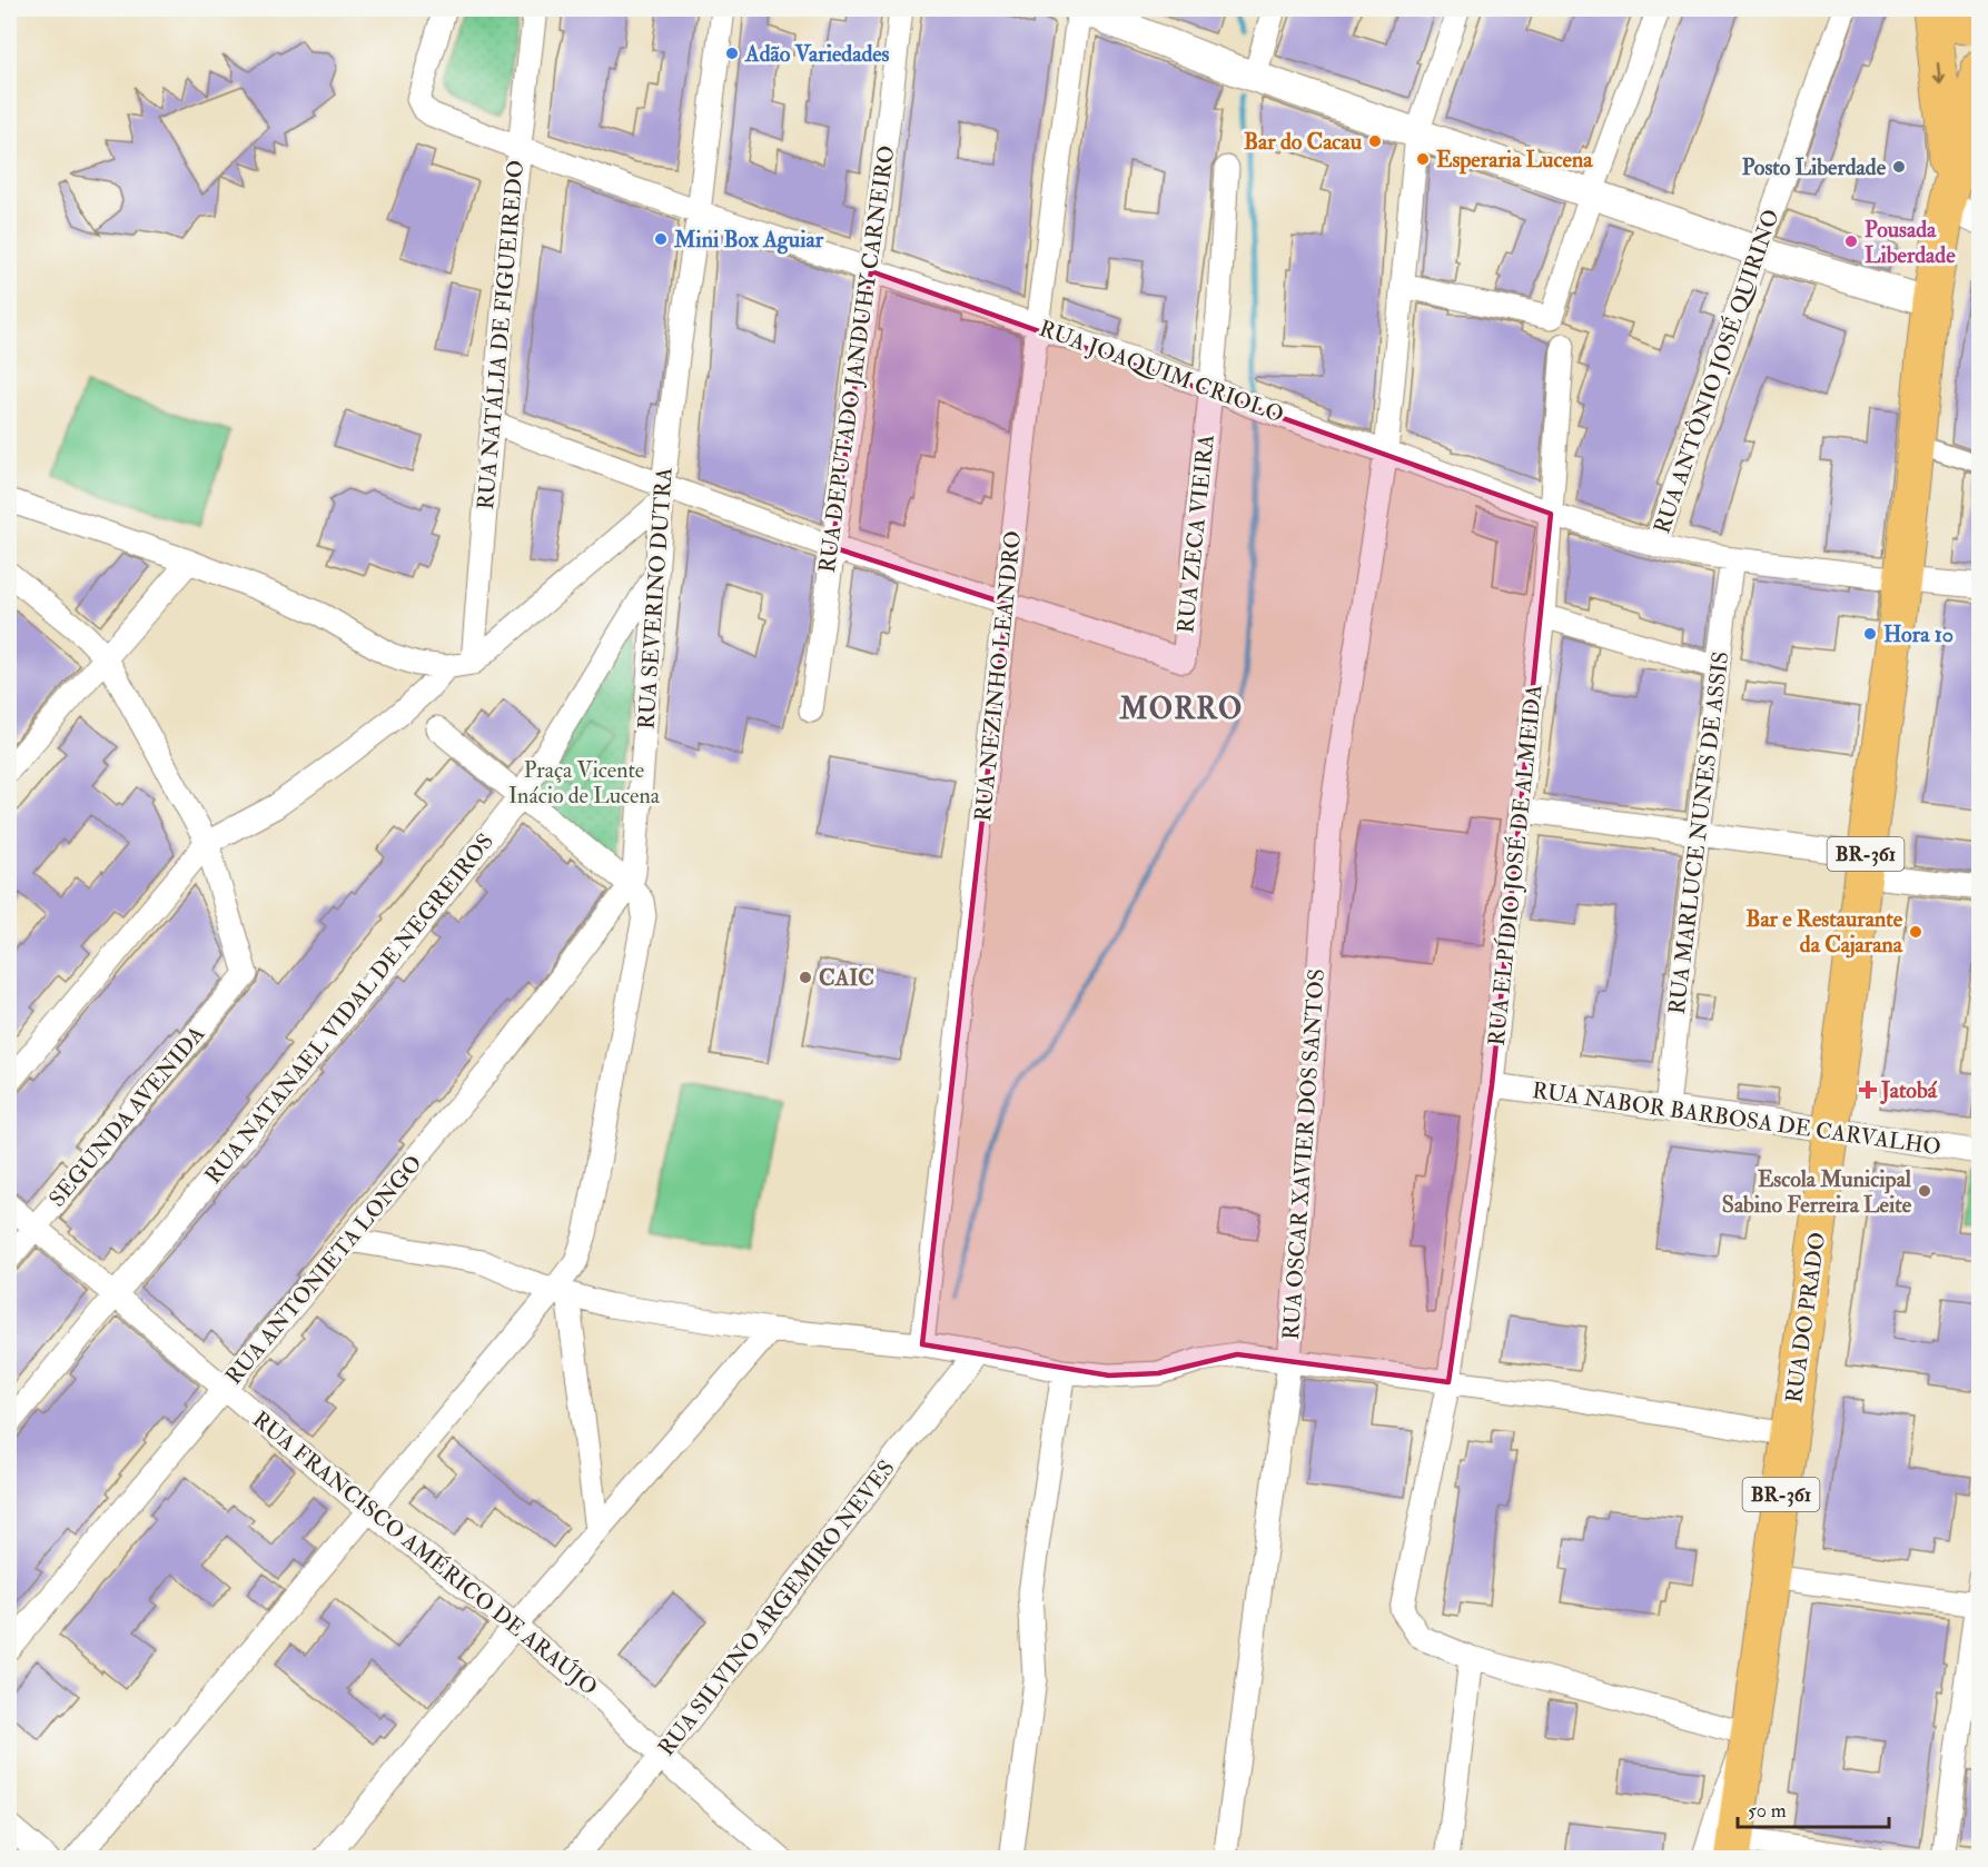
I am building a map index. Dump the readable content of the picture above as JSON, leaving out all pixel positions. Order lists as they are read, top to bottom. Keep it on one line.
{"streets":{"main road":["BR-361","RUA DO PRADO"],"street":["RUA NATÁLIA DE FIGUEIREDO","RUA DEPUTADO JANDUHY CARNEIRO","RUA JOAQUIM CRIOLO","RUA ANTÔNIO JOSÉ QUIRINO","RUA ZECA VIEIRA","RUA SEVERINO DUTRA","RUA NEZINHO LEANDRO","RUA MARLUCE NUNES DE ASSIS","RUA ELPÍDIO JOSÉ DE ALMEIDA","RUA NATANAEL VIDAL DE NEGREIROS","SEGUNDA AVENIDA","RUA NABOR BARBOSA DE CARVALHO","RUA OSCAR XAVIER DOS SANTOS","RUA ANTONIETA LONGO","RUA FRANCISCO AMÉRICO DE ARAÚJO","RUA SILVINO ARGEMIRO NEVES"]},"crossings":[["RUA NATÁLIA DE FIGUEIREDO","RUA JOAQUIM CRIOLO"],["RUA DEPUTADO JANDUHY CARNEIRO","RUA JOAQUIM CRIOLO"],["RUA JOAQUIM CRIOLO","RUA ANTÔNIO JOSÉ QUIRINO"],["RUA JOAQUIM CRIOLO","RUA ZECA VIEIRA"],["RUA JOAQUIM CRIOLO","RUA SEVERINO DUTRA"],["RUA JOAQUIM CRIOLO","RUA NEZINHO LEANDRO"],["RUA JOAQUIM CRIOLO","RUA MARLUCE NUNES DE ASSIS"],["RUA JOAQUIM CRIOLO","BR-361"],["RUA JOAQUIM CRIOLO","RUA ELPÍDIO JOSÉ DE ALMEIDA"],["RUA JOAQUIM CRIOLO","RUA OSCAR XAVIER DOS SANTOS"],["RUA JOAQUIM CRIOLO","RUA DO PRADO"],["RUA ZECA VIEIRA","RUA NEZINHO LEANDRO"],["RUA SEVERINO DUTRA","RUA NATANAEL VIDAL DE NEGREIROS"],["RUA SEVERINO DUTRA","RUA ANTONIETA LONGO"],["RUA MARLUCE NUNES DE ASSIS","RUA NABOR BARBOSA DE CARVALHO"],["BR-361","RUA DO PRADO"],["RUA ELPÍDIO JOSÉ DE ALMEIDA","RUA NABOR BARBOSA DE CARVALHO"],["RUA ELPÍDIO JOSÉ DE ALMEIDA","RUA DO PRADO"],["RUA NATANAEL VIDAL DE NEGREIROS","RUA FRANCISCO AMÉRICO DE ARAÚJO"],["SEGUNDA AVENIDA","RUA FRANCISCO AMÉRICO DE ARAÚJO"],["RUA NABOR BARBOSA DE CARVALHO","RUA DO PRADO"],["RUA ANTONIETA LONGO","RUA FRANCISCO AMÉRICO DE ARAÚJO"],["RUA FRANCISCO AMÉRICO DE ARAÚJO","RUA SILVINO ARGEMIRO NEVES"]],"districts":["MORRO"],"parks":["Praça Vicente Inácio de Lucena"],"places":{"other":["Adão Variedades","Bar do Cacau","Esperaria Lucena","Posto Liberdade","Mini Box Aguiar","Pousada Liberdade","Hora 10","Bar e Restaurante da Cajarana","CAIC","Escola Municipal Sabino Ferreira Leite"],"health":["Jatobá"]},"scale_bar":"50 m"}
